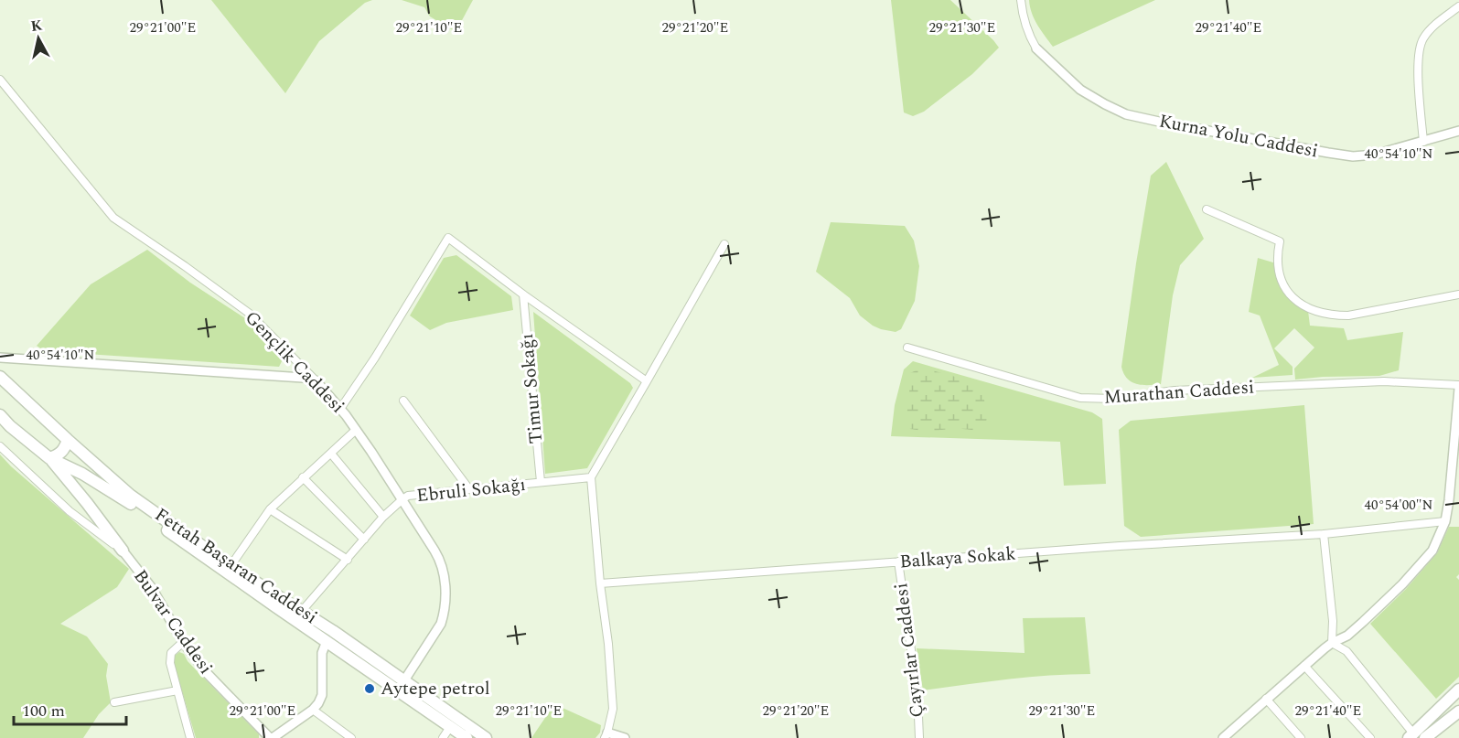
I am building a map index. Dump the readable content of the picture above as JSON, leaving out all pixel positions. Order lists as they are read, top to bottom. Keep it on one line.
{"streets":{"main road":["Fettah Başaran Caddesi"],"street":["Kurna Yolu Caddesi","Gençlik Caddesi","Timur Sokağı","Murathan Caddesi","Ebruli Sokağı","Balkaya Sokak","Bulvar Caddesi","Çayırlar Caddesi"]},"crossings":[["Gençlik Caddesi","Ebruli Sokağı"],["Gençlik Caddesi","Fettah Başaran Caddesi"],["Timur Sokağı","Ebruli Sokağı"],["Ebruli Sokağı","Fettah Başaran Caddesi"],["Balkaya Sokak","Çayırlar Caddesi"]],"places":["Aytepe petrol"],"scale_bar":"100 m","north":"top","coordinates":["29°21'00\"E","29°21'10\"E","29°21'20\"E","29°21'30\"E","29°21'40\"E","40°54'10\"N","40°54'00\"N"]}
